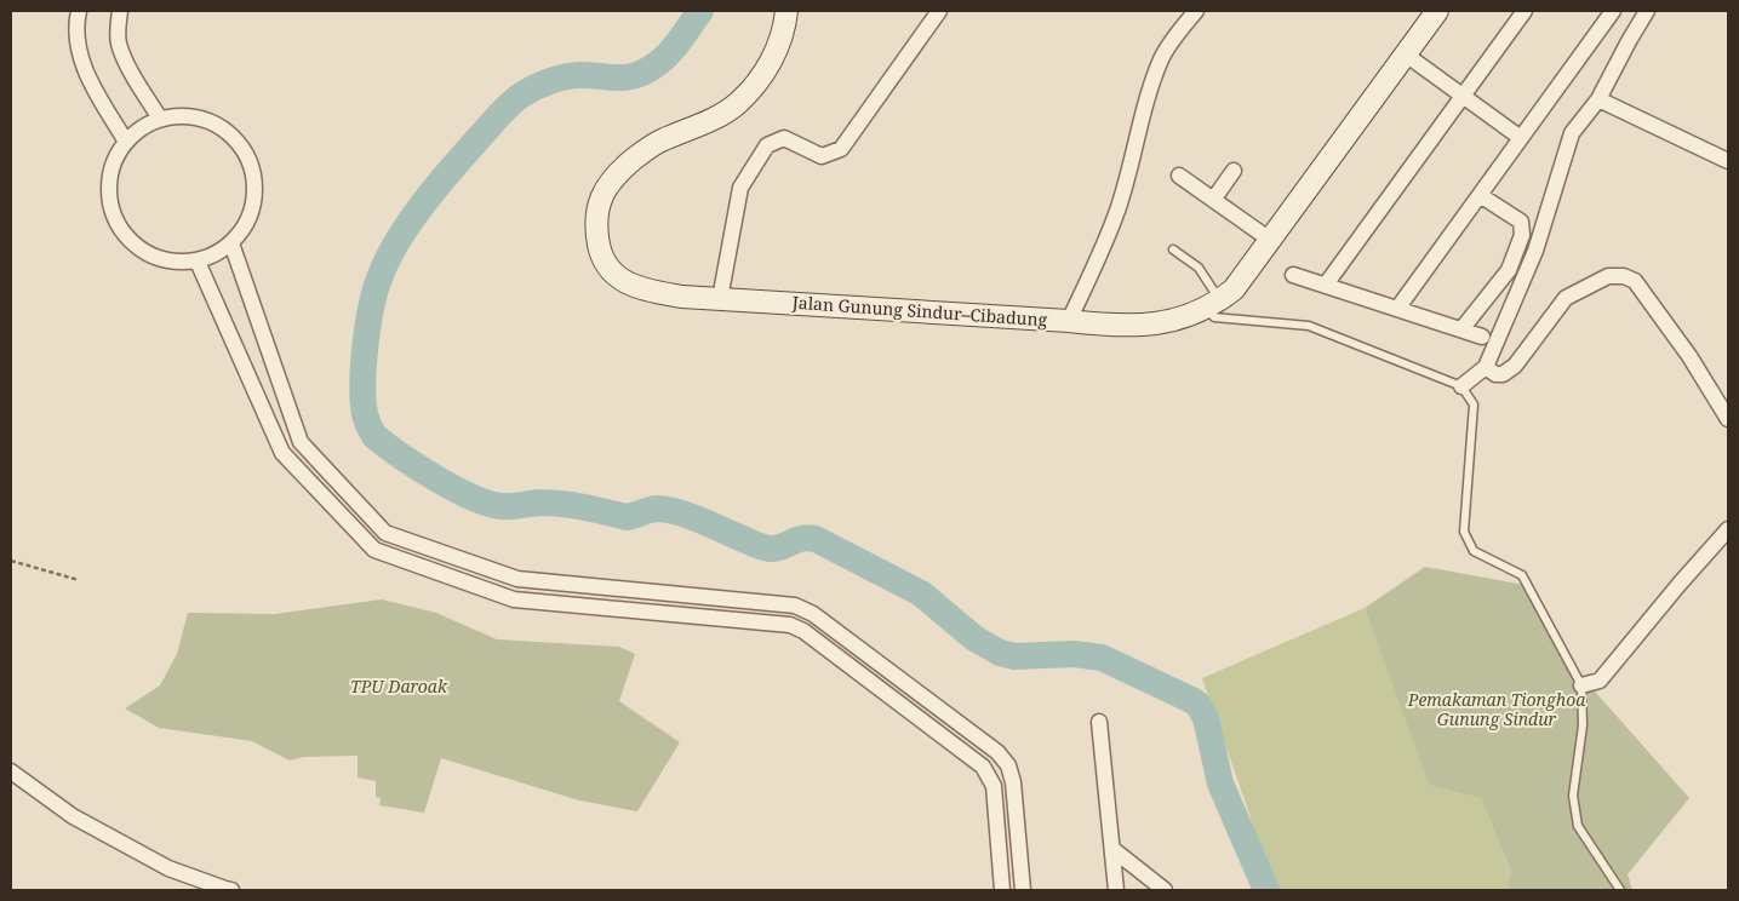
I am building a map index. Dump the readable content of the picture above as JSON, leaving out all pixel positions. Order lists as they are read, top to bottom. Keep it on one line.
{"streets":{"street":["Jalan Gunung Sindur–Cibadung"]},"parks":["TPU Daroak","Pemakaman Tionghoa Gunung Sindur"]}
